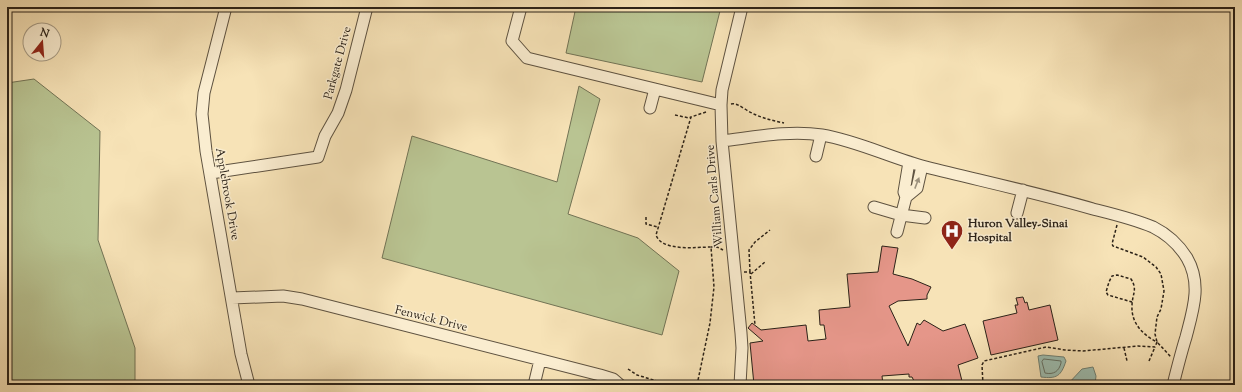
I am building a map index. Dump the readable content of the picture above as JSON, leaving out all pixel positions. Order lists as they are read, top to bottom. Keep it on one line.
{"streets":{"street":["Parkgate Drive","Applebrook Drive","William Carls Drive","Fenwick Drive"]},"crossings":[["Parkgate Drive","Applebrook Drive"],["Applebrook Drive","Fenwick Drive"]],"places":{"hospital":["Huron Valley-Sinai Hospital"]},"north":"top"}
